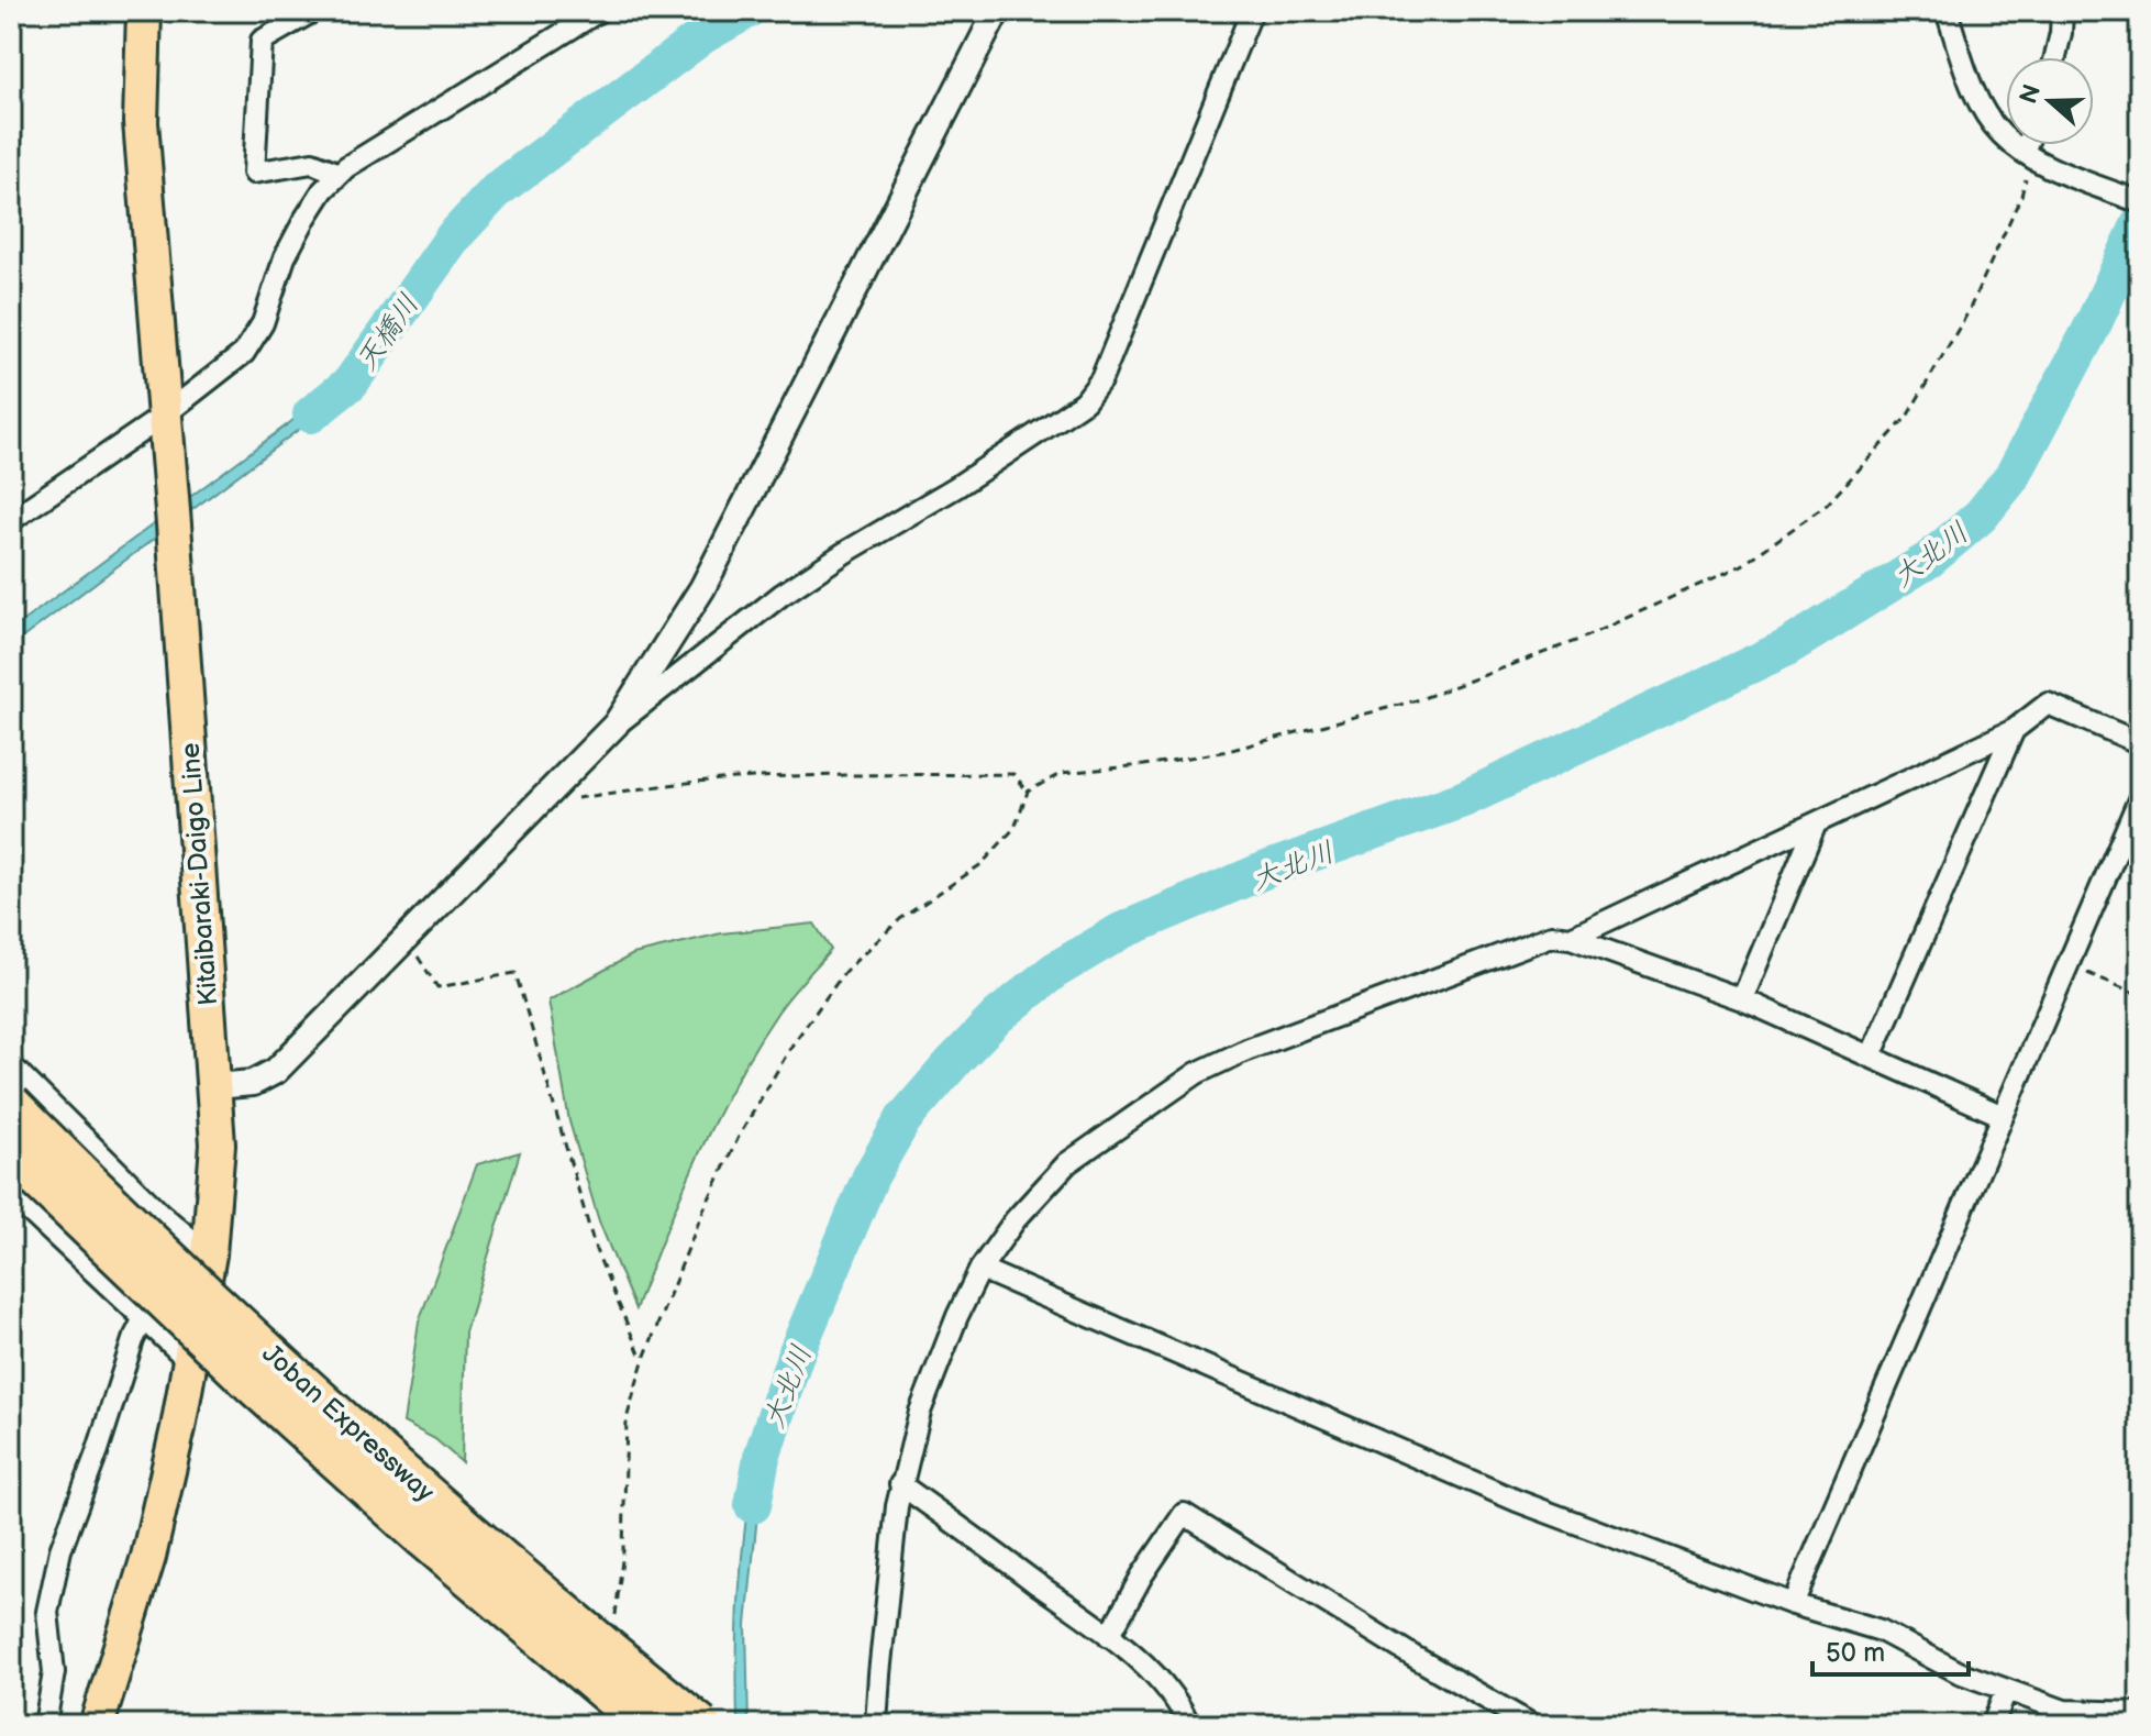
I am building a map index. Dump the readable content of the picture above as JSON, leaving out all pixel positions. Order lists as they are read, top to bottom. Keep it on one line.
{"streets":{"highway":["Joban Expressway"],"main road":["Kitaibaraki-Daigo Line"]},"water":["天橋川","大北川"],"scale_bar":"50 m","north":"left"}
